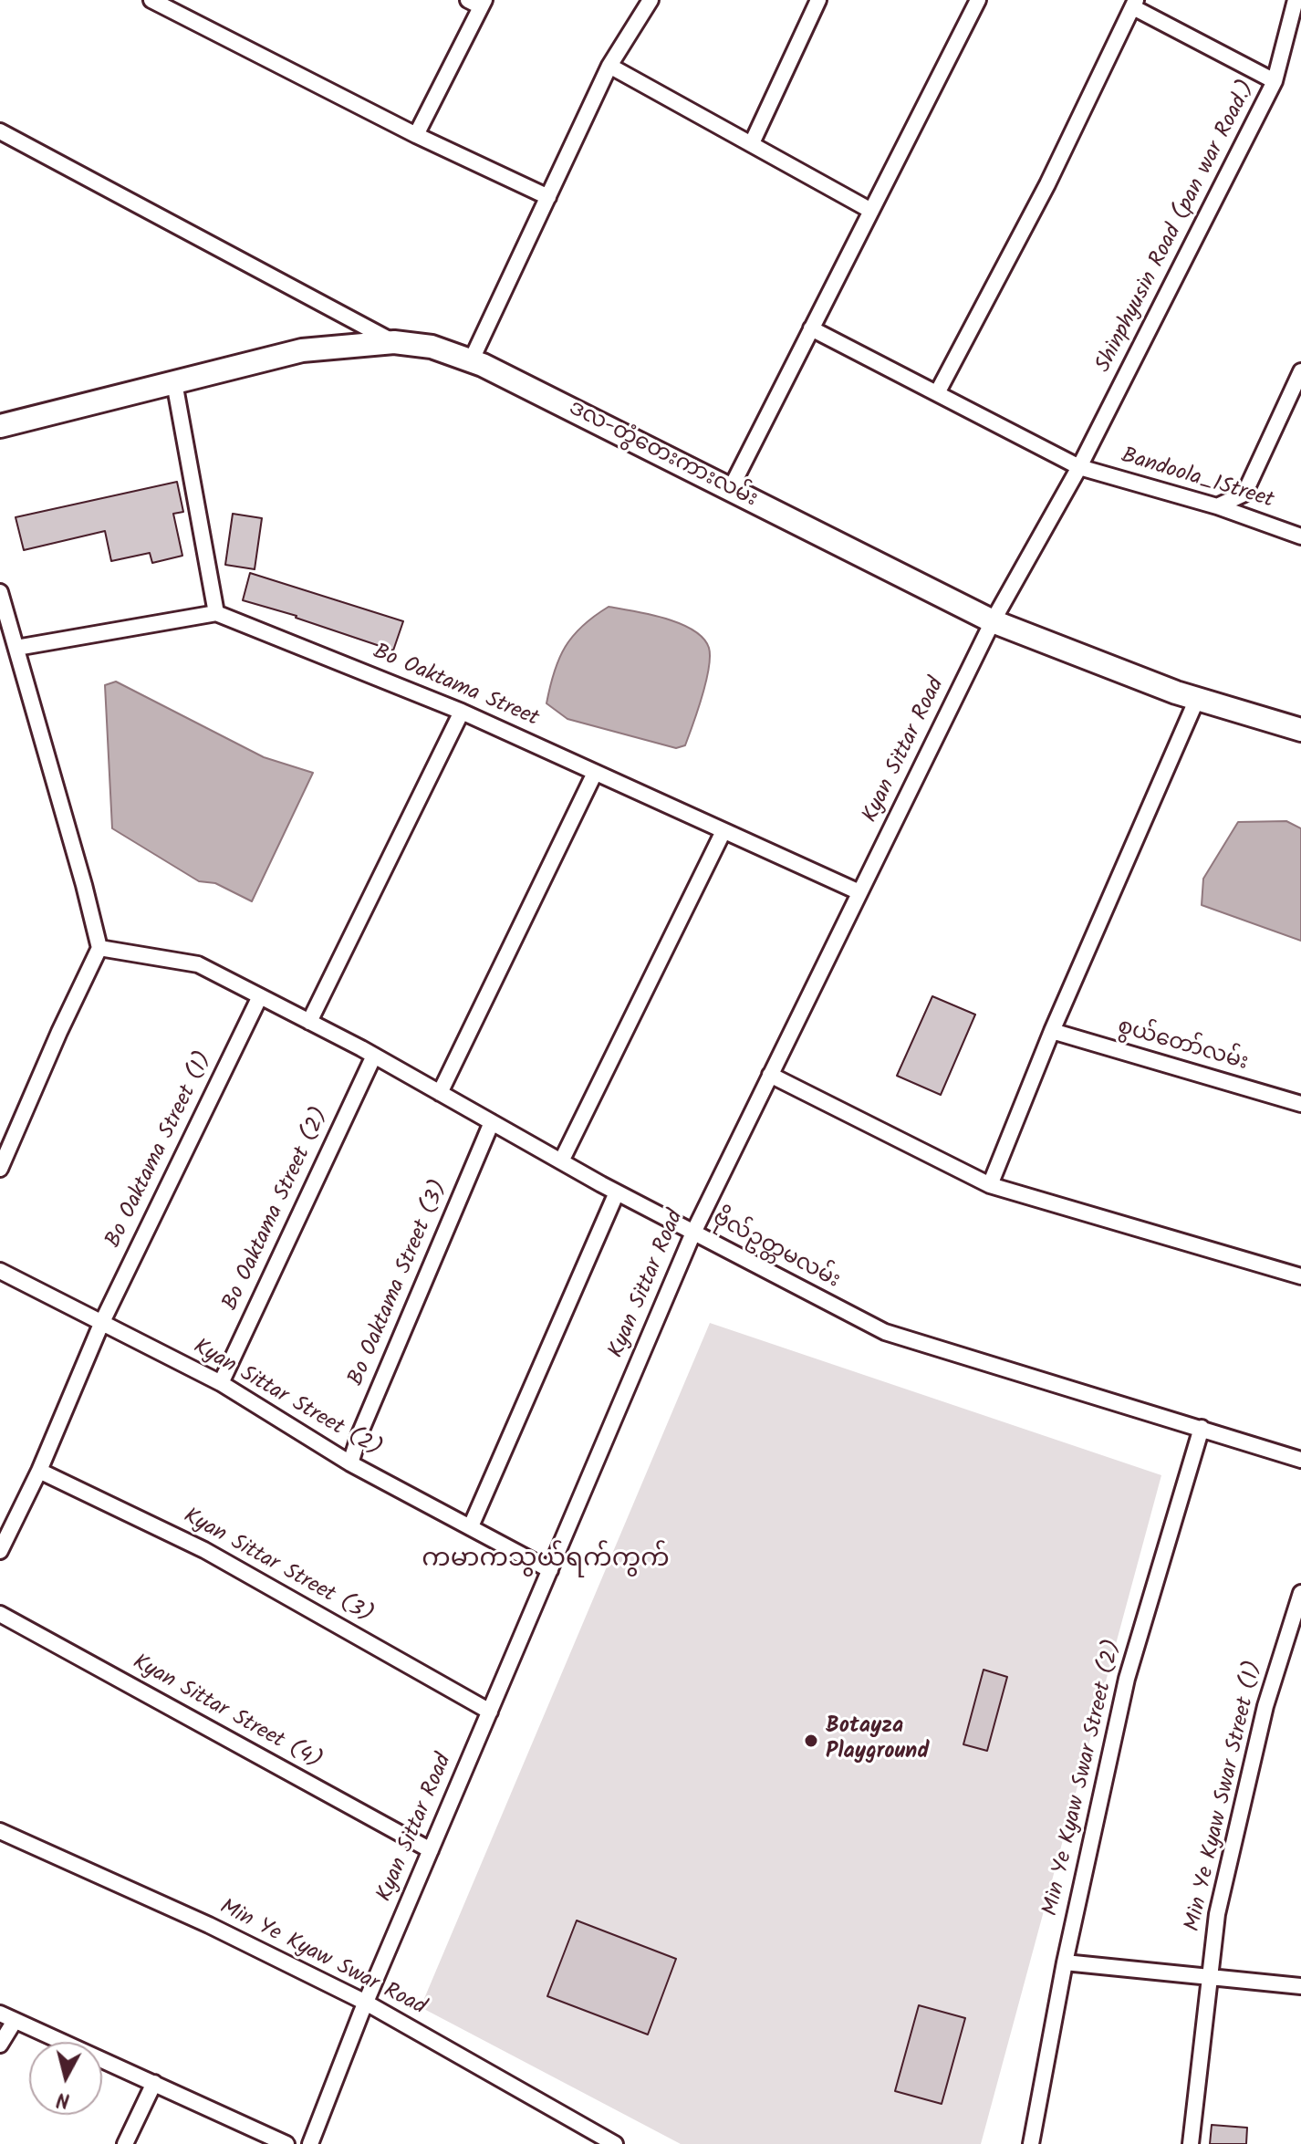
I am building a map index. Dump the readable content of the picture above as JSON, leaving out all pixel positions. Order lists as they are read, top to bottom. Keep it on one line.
{"streets":{"main road":["ဒလ-တွံတေးကားလမ်း"],"street":["Shinphyusin Road (pan war Road.)","Bandoola_1Street","Bo Oaktama Street","Kyan Sittar Road","စွယ်တော်လမ်း","Bo Oaktama Street (1)","Bo Oaktama Street (2)","ဗိုလ်ဥတ္တမလမ်း","Bo Oaktama Street (3)","Kyan Sittar Street (2)","Kyan Sittar Street (3)","Kyan Sittar Street (4)","Min Ye Kyaw Swar Street (2)","Min Ye Kyaw Swar Street (1)","Min Ye Kyaw Swar Road"]},"crossings":[["Shinphyusin Road (pan war Road.)","Bandoola_1Street"],["Shinphyusin Road (pan war Road.)","Kyan Sittar Road"],["ဒလ-တွံတေးကားလမ်း","Kyan Sittar Road"],["Bandoola_1Street","Kyan Sittar Road"],["Bo Oaktama Street","Kyan Sittar Road"],["Kyan Sittar Road","ဗိုလ်ဥတ္တမလမ်း"],["Kyan Sittar Road","Kyan Sittar Street (2)"],["Kyan Sittar Road","Kyan Sittar Street (3)"],["Kyan Sittar Road","Kyan Sittar Street (4)"],["Kyan Sittar Road","Min Ye Kyaw Swar Road"],["Bo Oaktama Street (1)","ဗိုလ်ဥတ္တမလမ်း"],["Bo Oaktama Street (1)","Kyan Sittar Street (2)"],["Bo Oaktama Street (1)","Kyan Sittar Street (3)"],["Bo Oaktama Street (2)","ဗိုလ်ဥတ္တမလမ်း"],["Bo Oaktama Street (2)","Kyan Sittar Street (2)"],["ဗိုလ်ဥတ္တမလမ်း","Bo Oaktama Street (3)"],["ဗိုလ်ဥတ္တမလမ်း","Min Ye Kyaw Swar Street (2)"],["Bo Oaktama Street (3)","Kyan Sittar Street (2)"]],"districts":["ကမာကသွယ်ရက်ကွက်"],"places":["Botayza Playground"],"north":"bottom"}
